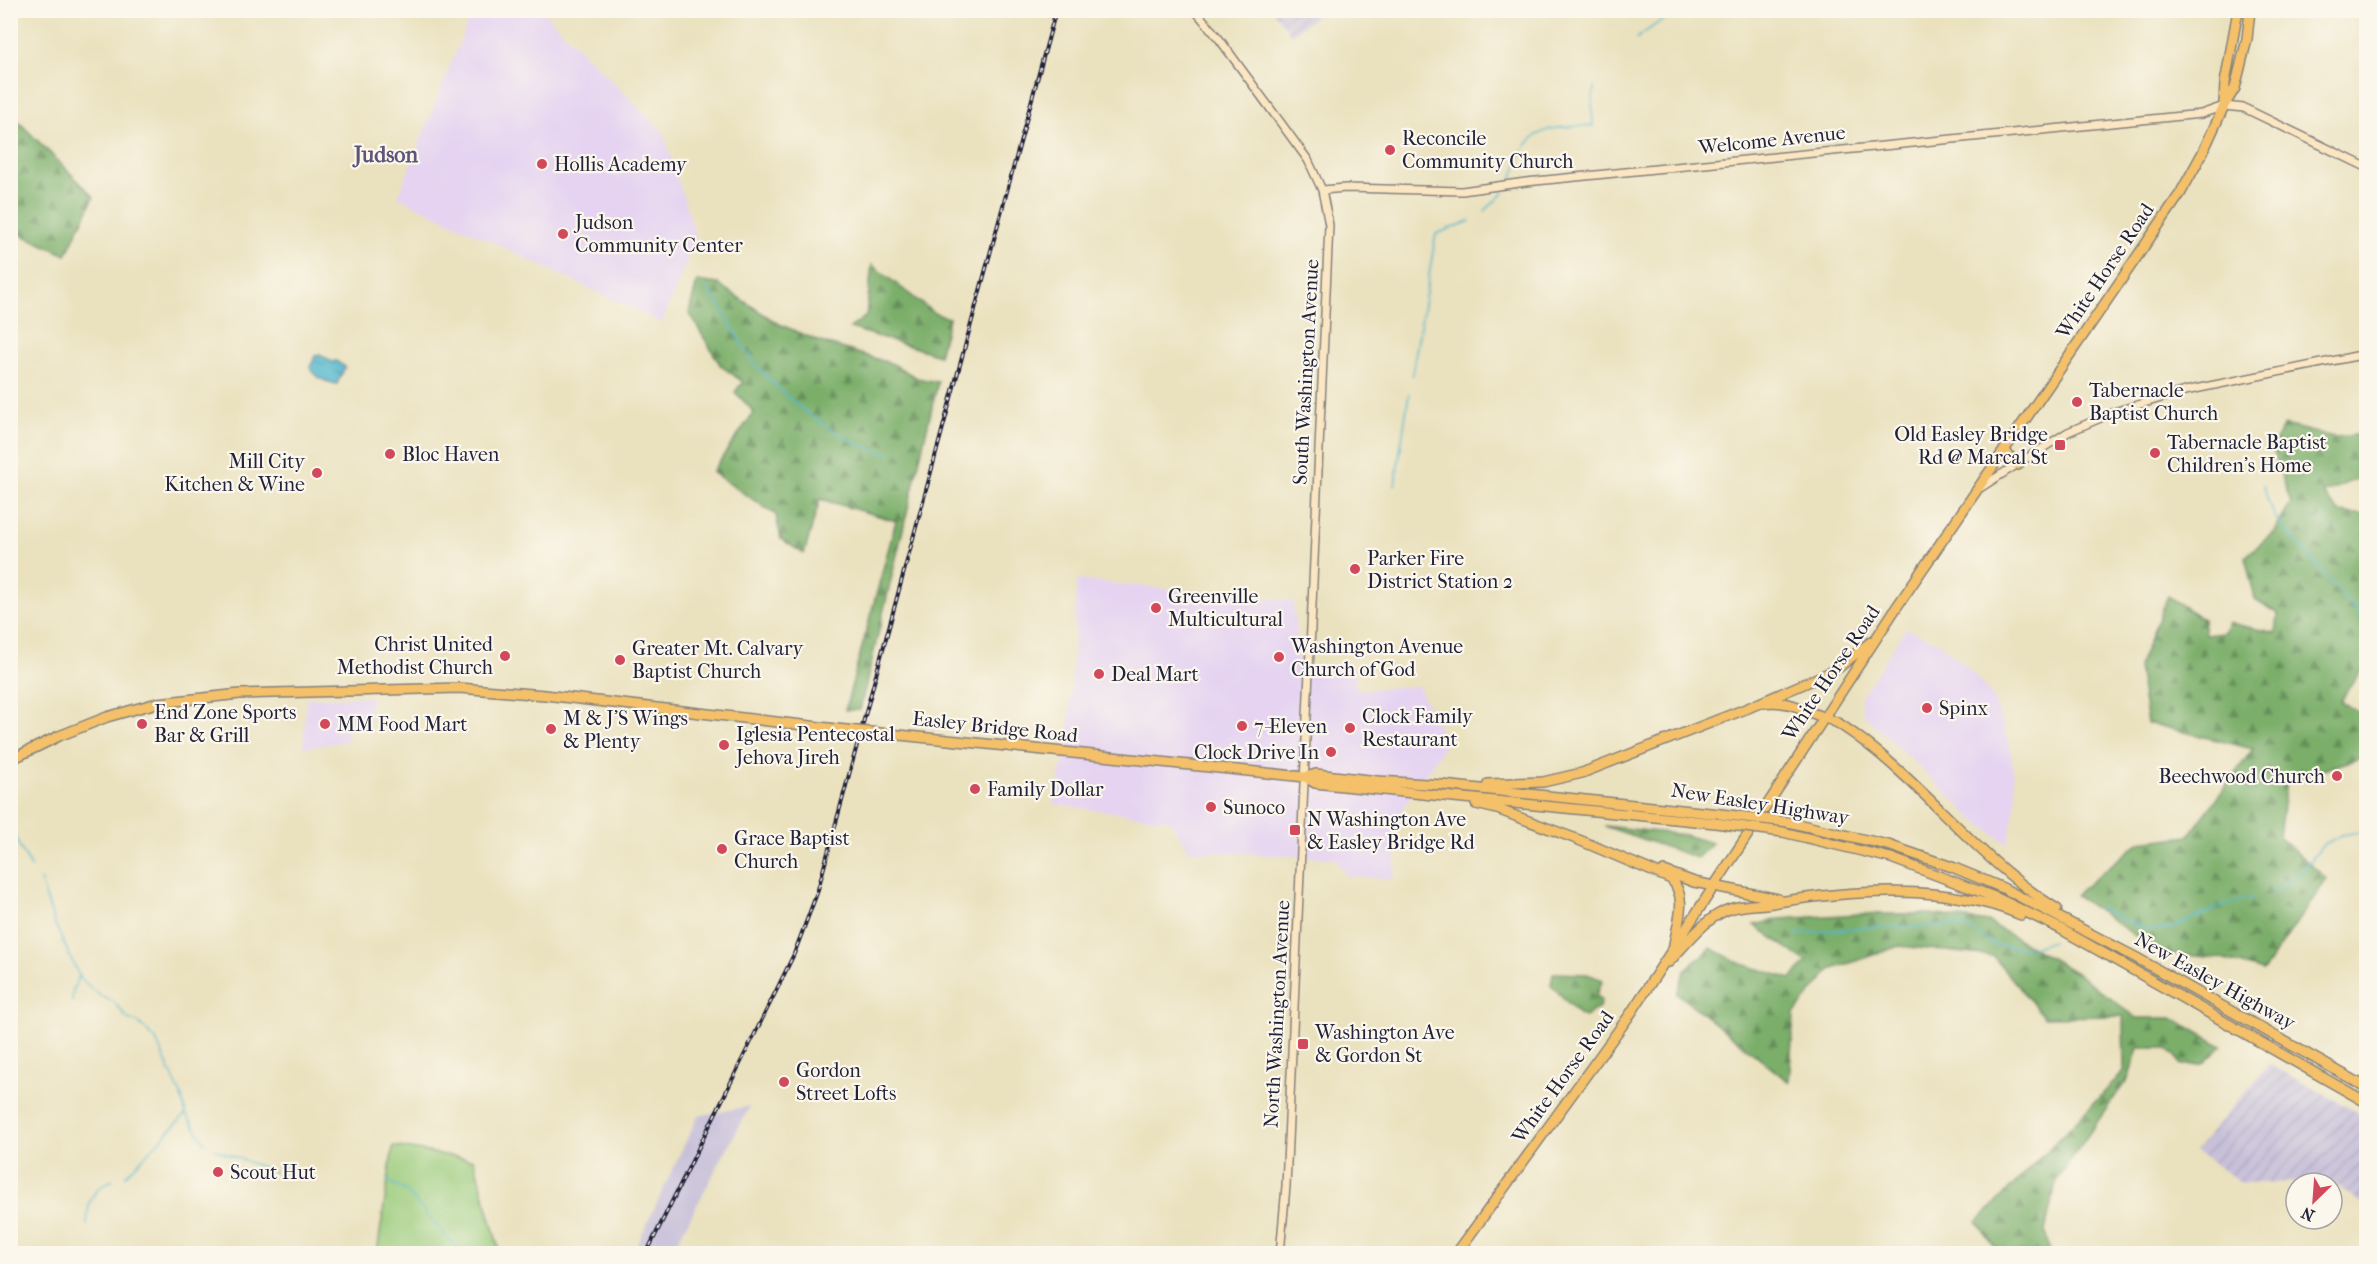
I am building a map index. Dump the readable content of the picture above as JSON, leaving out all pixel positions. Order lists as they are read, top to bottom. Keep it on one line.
{"streets":{"highway":["White Horse Road","Easley Bridge Road","New Easley Highway"],"street":["Welcome Avenue","South Washington Avenue","North Washington Avenue"]},"crossings":[["Welcome Avenue","White Horse Road"],["Welcome Avenue","South Washington Avenue"],["South Washington Avenue","Easley Bridge Road"],["South Washington Avenue","North Washington Avenue"],["Easley Bridge Road","New Easley Highway"],["Easley Bridge Road","North Washington Avenue"]],"districts":["Judson"],"places":{"other":["Reconcile Community Church","Hollis Academy","Judson Community Center","Tabernacle Baptist Church","Tabernacle Baptist Children's Home","Bloc Haven","Mill City Kitchen & Wine","Parker Fire District Station 2","Greenville Multicultural","Christ United Methodist Church","Washington Avenue Church of God","Greater Mt. Calvary Baptist Church","Deal Mart","Spinx","End Zone Sports Bar & Grill","MM Food Mart","7-Eleven","Clock Family Restaurant","M & J'S Wings & Plenty","Iglesia Pentecostal Jehova Jireh","Clock Drive In","Beechwood Church","Family Dollar","Sunoco","Grace Baptist Church","Gordon Street Lofts","Scout Hut"],"transit":["Old Easley Bridge Rd @ Marcal St","N Washington Ave & Easley Bridge Rd","Washington Ave & Gordon St"]},"north":"bottom left"}
